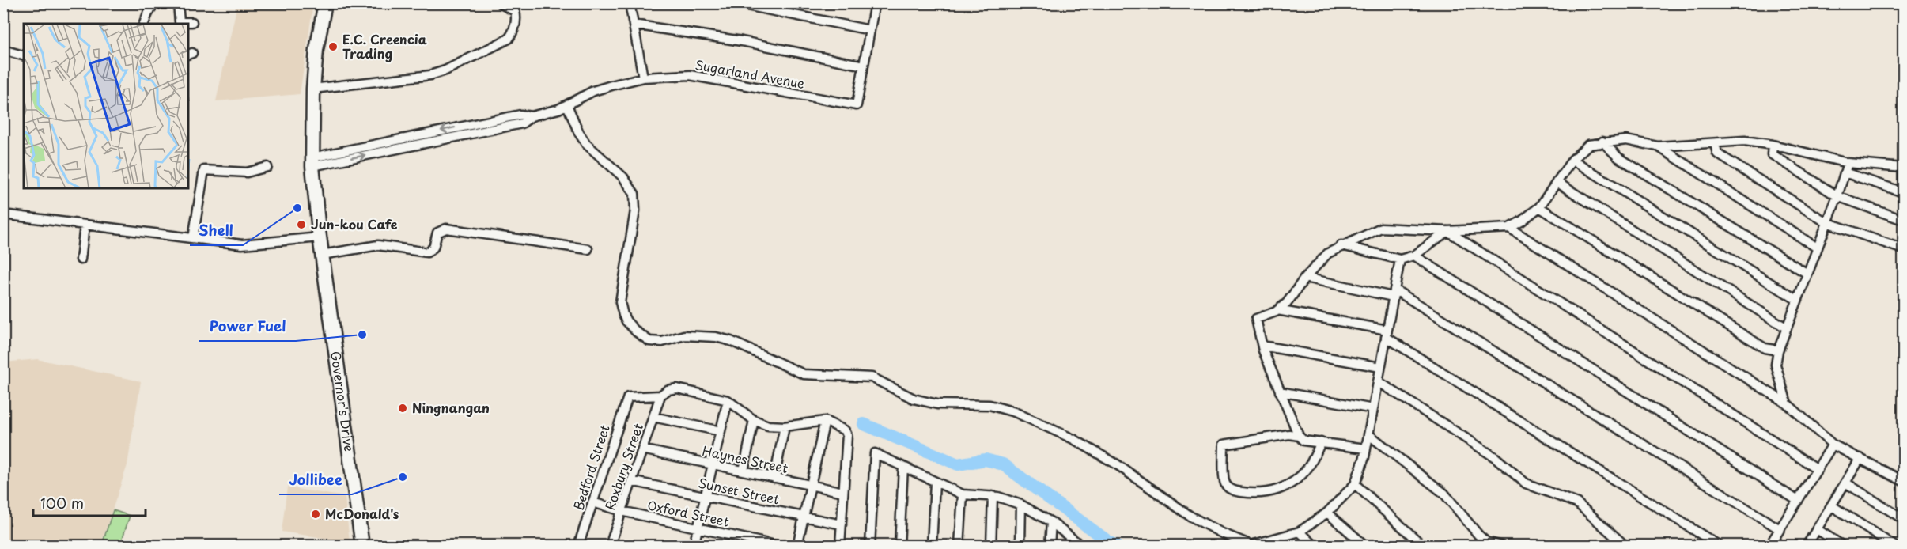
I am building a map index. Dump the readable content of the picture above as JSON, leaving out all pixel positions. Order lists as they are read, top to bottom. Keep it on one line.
{"streets":{"main road":["Governor's Drive"],"street":["Sugarland Avenue","Haynes Street","Roxbury Street","Bedford Street","Sunset Street","Oxford Street"]},"crossings":[["Sugarland Avenue","Governor's Drive"],["Haynes Street","Roxbury Street"],["Roxbury Street","Bedford Street"],["Roxbury Street","Sunset Street"],["Roxbury Street","Oxford Street"],["Bedford Street","Oxford Street"]],"places":["E.C. Creencia Trading","Shell","Jun-kou Cafe","Power Fuel","Ningnangan","Jollibee","McDonald's"],"scale_bar":"100 m"}
